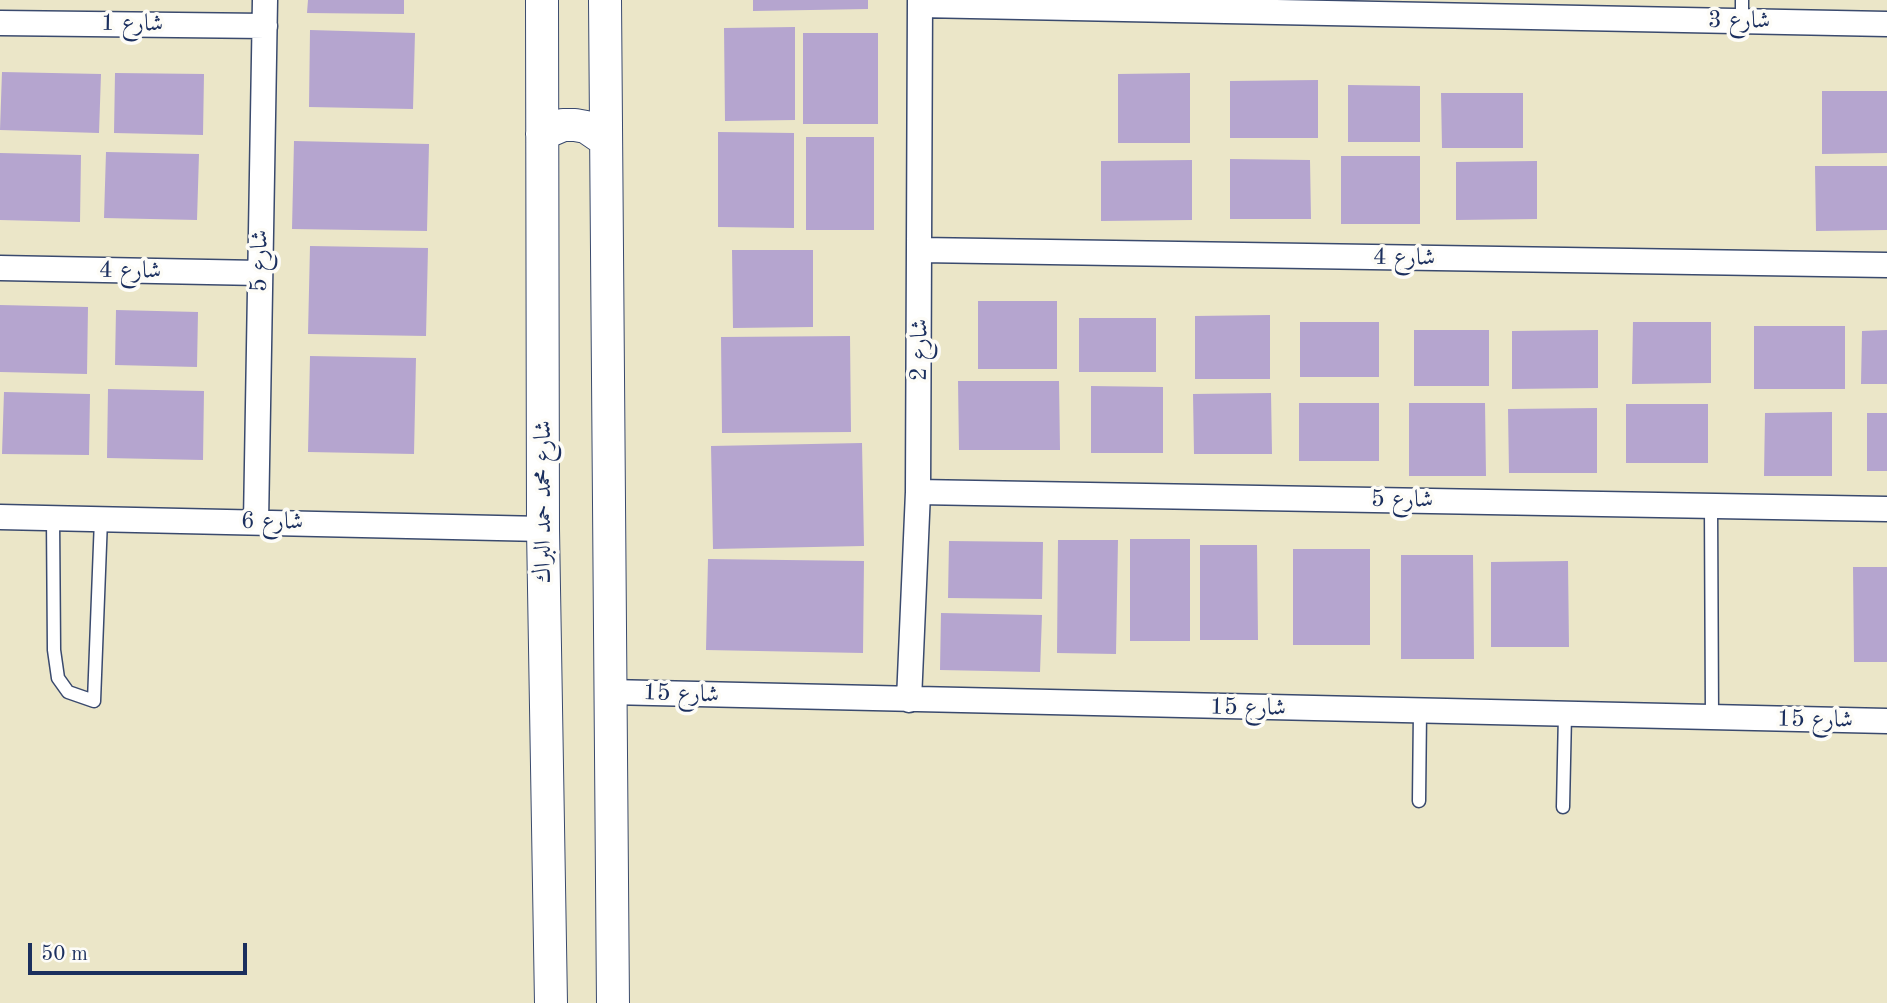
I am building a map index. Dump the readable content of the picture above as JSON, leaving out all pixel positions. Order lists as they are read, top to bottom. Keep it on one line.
{"streets":{"street":["شارع 3","شارع 1","شارع 4","شارع 5","شارع 2","شارع محمد حمد البراك","شارع 6","شارع 15"]},"crossings":[["شارع 3","شارع 2"],["شارع 1","شارع 5"],["شارع 4","شارع 5"],["شارع 4","شارع 2"],["شارع 5","شارع 2"],["شارع 5","شارع 6"],["شارع 2","شارع 15"],["شارع محمد حمد البراك","شارع 6"]],"scale_bar":"50 m"}
